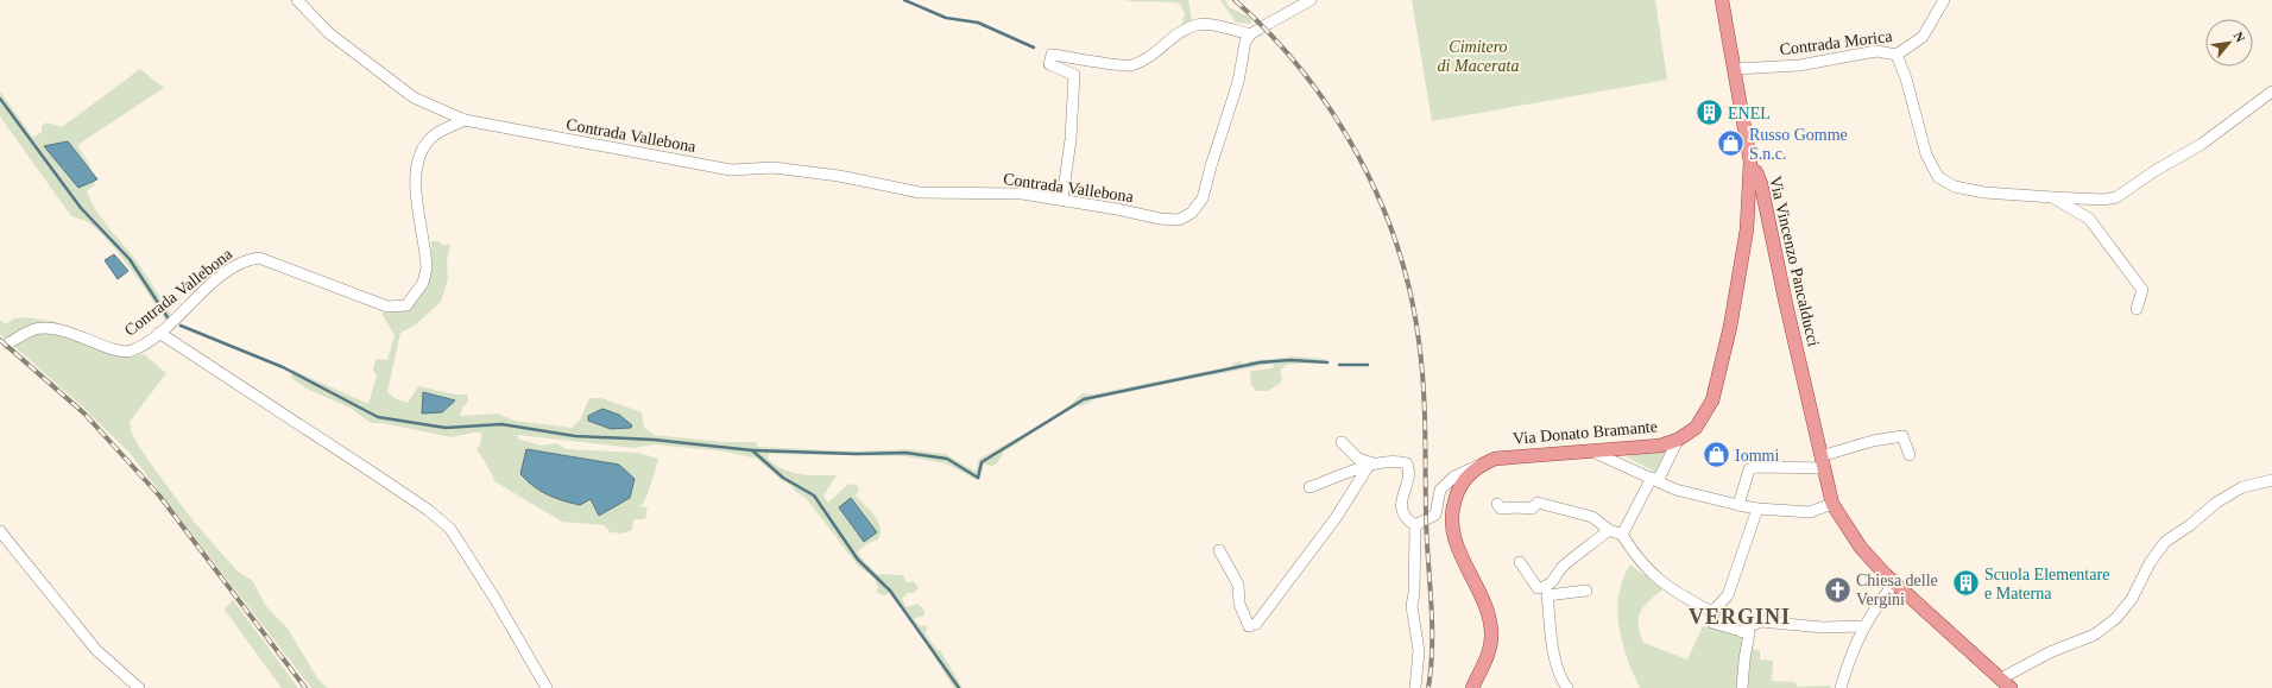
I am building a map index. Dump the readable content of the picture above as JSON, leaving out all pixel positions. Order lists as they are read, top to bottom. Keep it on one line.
{"streets":{"main road":["Via Vincenzo Pancalducci","Via Donato Bramante"],"street":["Contrada Morica","Contrada Vallebona"]},"crossings":[["Contrada Morica","Via Vincenzo Pancalducci"],["Via Vincenzo Pancalducci","Via Donato Bramante"]],"districts":["VERGINI"],"parks":["Cimitero di Macerata"],"places":{"building":["ENEL","Scuola Elementare e Materna"],"shop":["Russo Gomme S.n.c.","Iommi"],"church":["Chiesa delle Vergini"]},"north":"top right"}
